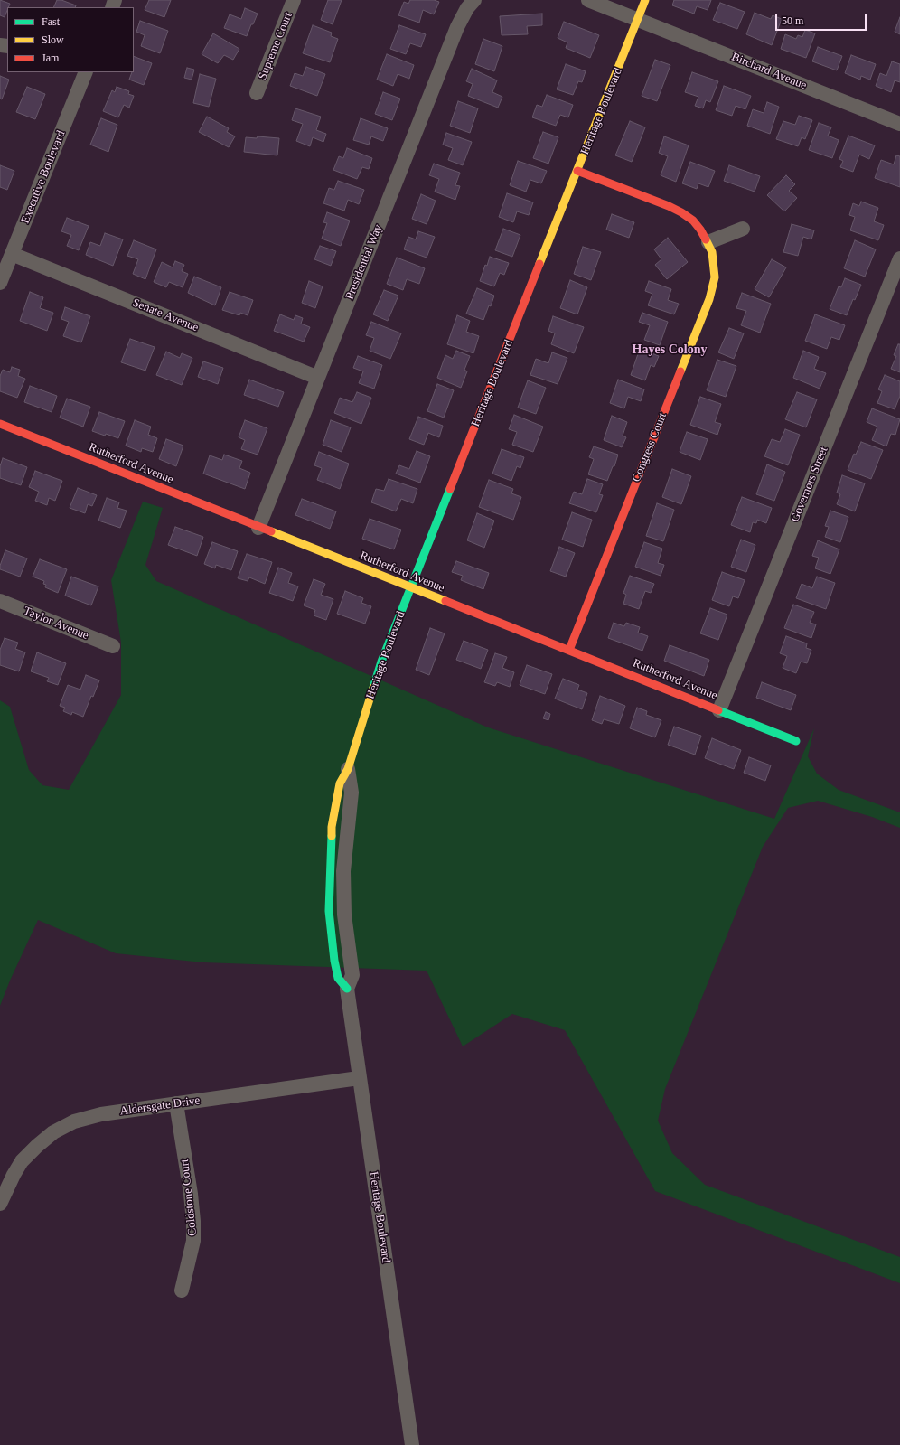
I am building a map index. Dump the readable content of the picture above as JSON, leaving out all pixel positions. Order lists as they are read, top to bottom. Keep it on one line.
{"streets":{"street":["Supreme Court","Birchard Avenue","Heritage Boulevard","Executive Boulevard","Presidential Way","Senate Avenue","Congress Court","Rutherford Avenue","Governors Street","Taylor Avenue","Aldersgate Drive","Coldstone Court"]},"crossings":[["Birchard Avenue","Heritage Boulevard"],["Heritage Boulevard","Congress Court"],["Heritage Boulevard","Rutherford Avenue"],["Heritage Boulevard","Aldersgate Drive"],["Executive Boulevard","Senate Avenue"],["Presidential Way","Senate Avenue"],["Presidential Way","Rutherford Avenue"],["Congress Court","Rutherford Avenue"],["Rutherford Avenue","Governors Street"],["Aldersgate Drive","Coldstone Court"]],"districts":["Hayes Colony"],"legend":["Fast","Slow","Jam"],"scale_bar":"50 m"}
